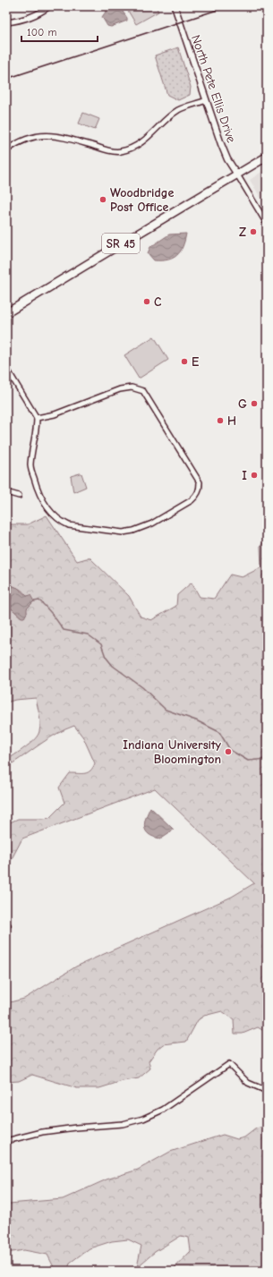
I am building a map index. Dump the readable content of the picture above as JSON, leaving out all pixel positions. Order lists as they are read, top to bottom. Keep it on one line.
{"streets":{"main road":["SR 45"],"street":["North Pete Ellis Drive"]},"crossings":[["North Pete Ellis Drive","SR 45"]],"places":["Woodbridge Post Office","Z","C","E","G","H","I","Indiana University Bloomington"],"scale_bar":"100 m"}
